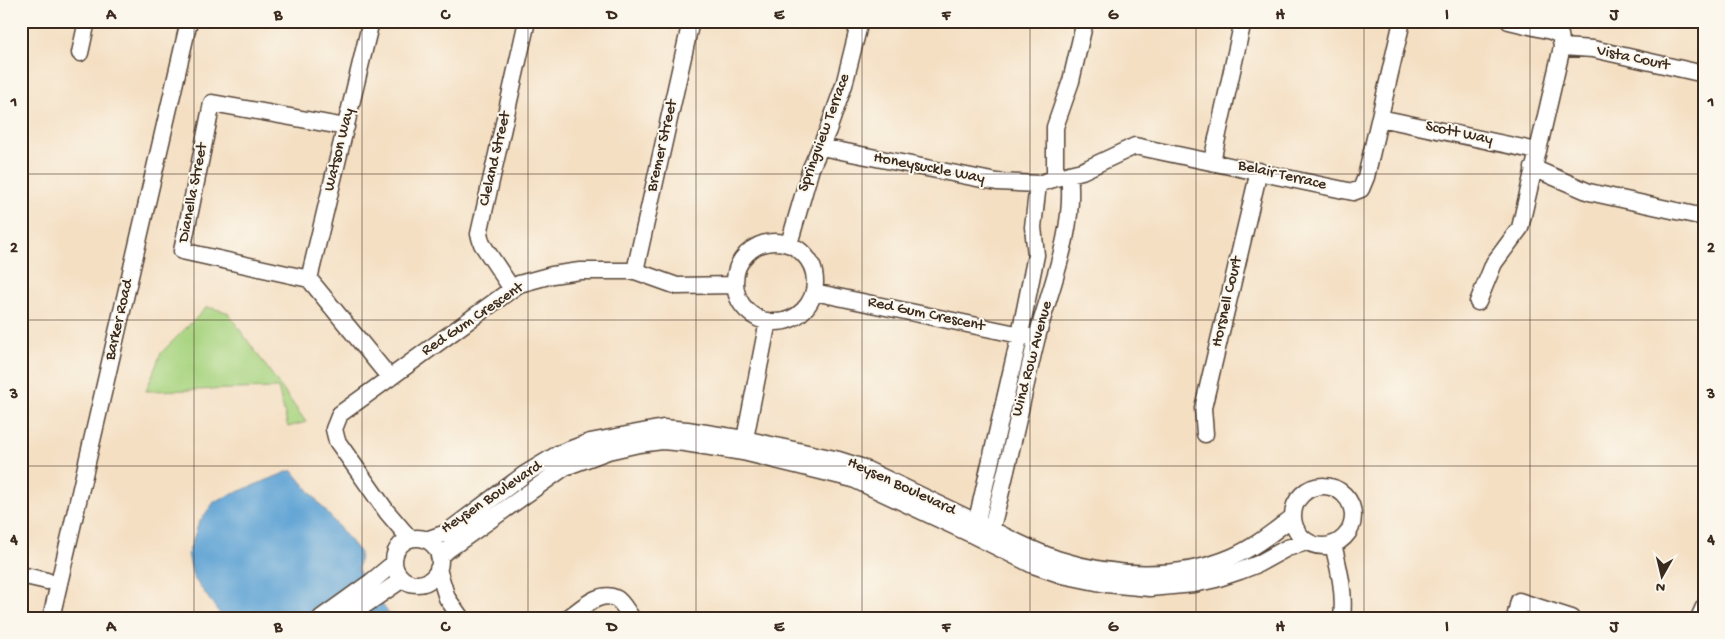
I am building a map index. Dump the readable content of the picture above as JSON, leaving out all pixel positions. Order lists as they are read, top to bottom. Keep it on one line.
{"streets":{"street":["Vista Court","Springview Terrace","Scott Way","Bremer Street","Watson Way","Cleland Street","Honeysuckle Way","Belair Terrace","Dianella Street","Horsnell Court","Red Gum Crescent","Barker Road","Wind Row Avenue","Heysen Boulevard"]},"crossings":[["Springview Terrace","Honeysuckle Way"],["Springview Terrace","Red Gum Crescent"],["Scott Way","Belair Terrace"],["Bremer Street","Red Gum Crescent"],["Watson Way","Dianella Street"],["Cleland Street","Red Gum Crescent"],["Honeysuckle Way","Belair Terrace"],["Honeysuckle Way","Wind Row Avenue"],["Belair Terrace","Horsnell Court"],["Belair Terrace","Wind Row Avenue"],["Red Gum Crescent","Wind Row Avenue"],["Red Gum Crescent","Heysen Boulevard"],["Wind Row Avenue","Heysen Boulevard"]],"north":"bottom","grid":{"columns":["A","B","C","D","E","F","G","H","I","J"],"rows":["1","2","3","4"]}}
